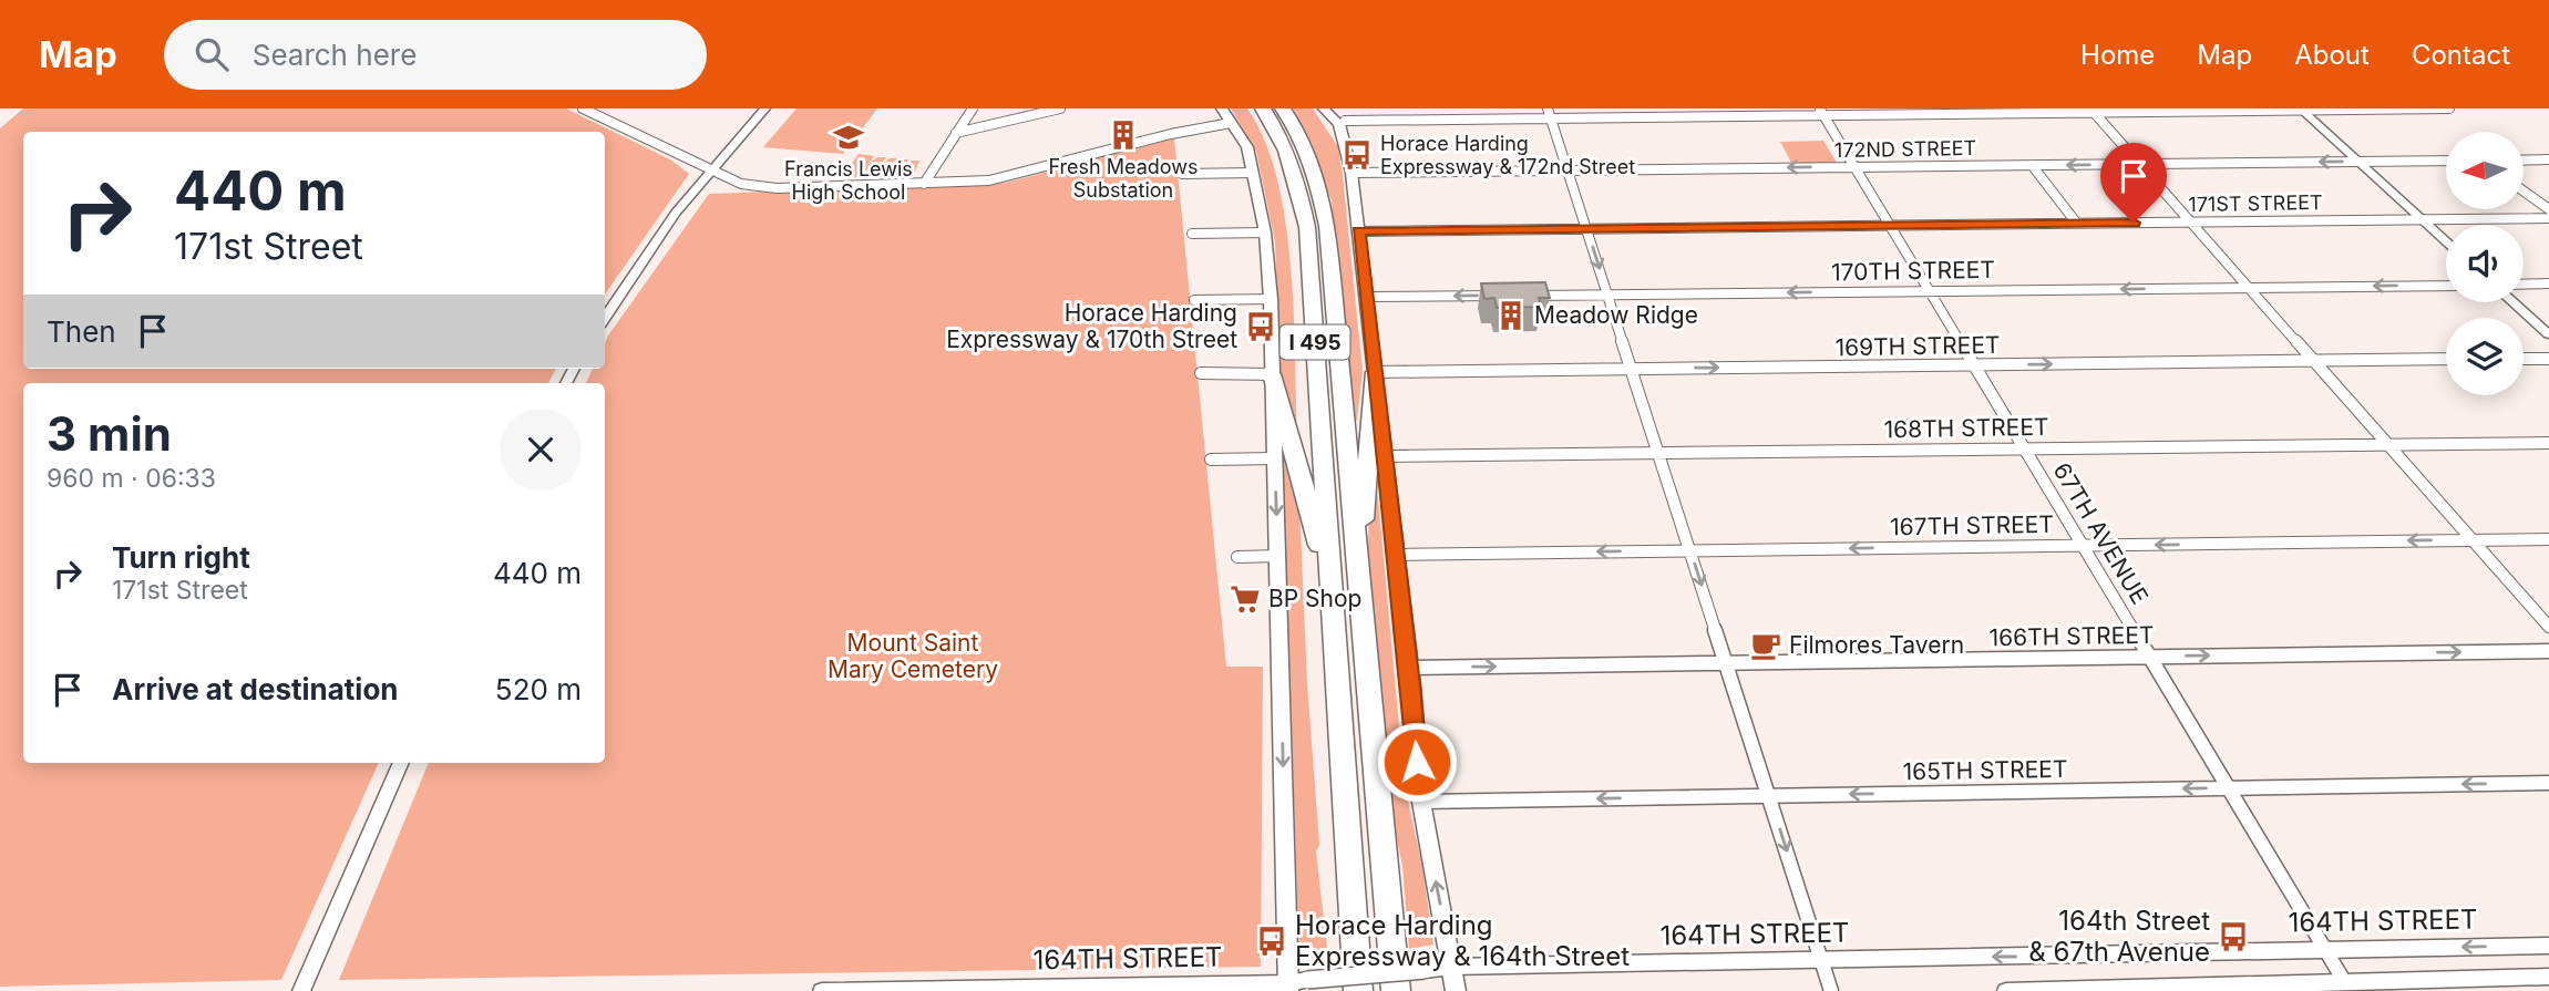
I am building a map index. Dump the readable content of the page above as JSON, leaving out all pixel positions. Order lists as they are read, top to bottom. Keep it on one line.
{"streets":{"highway":["I 495"],"street":["172ND STREET","171ST STREET","170TH STREET","169TH STREET","168TH STREET","167TH STREET","67TH AVENUE","166TH STREET","165TH STREET","164TH STREET"]},"crossings":[["172ND STREET","67TH AVENUE"],["171ST STREET","67TH AVENUE"],["170TH STREET","67TH AVENUE"],["169TH STREET","67TH AVENUE"],["168TH STREET","67TH AVENUE"],["167TH STREET","67TH AVENUE"],["67TH AVENUE","166TH STREET"],["67TH AVENUE","165TH STREET"],["67TH AVENUE","164TH STREET"]],"one_way":["170TH STREET","169TH STREET","167TH STREET","166TH STREET","165TH STREET"],"parks":["Mount Saint Mary Cemetery"],"places":{"building":["Fresh Meadows Substation","Meadow Ridge"],"school or university":["Francis Lewis High School"],"bus stop":["Horace Harding Expressway & 172nd Street","Horace Harding Expressway & 170th Street","164th Street & 67th Avenue","Horace Harding Expressway & 164th Street"],"supermarket":["BP Shop"],"cafe":["Filmores Tavern"]},"north":"left","page":{"header":"Map","search":"Search here","nav":["Home","Map","About","Contact"],"turn":["440 m","171st Street"],"then":"Then","heading":["3 min","960 m · 06:33"],"list":[{"name":"Turn right","note":"171st Street","value":"440 m"},{"name":"Arrive at destination","value":"520 m"}]}}
